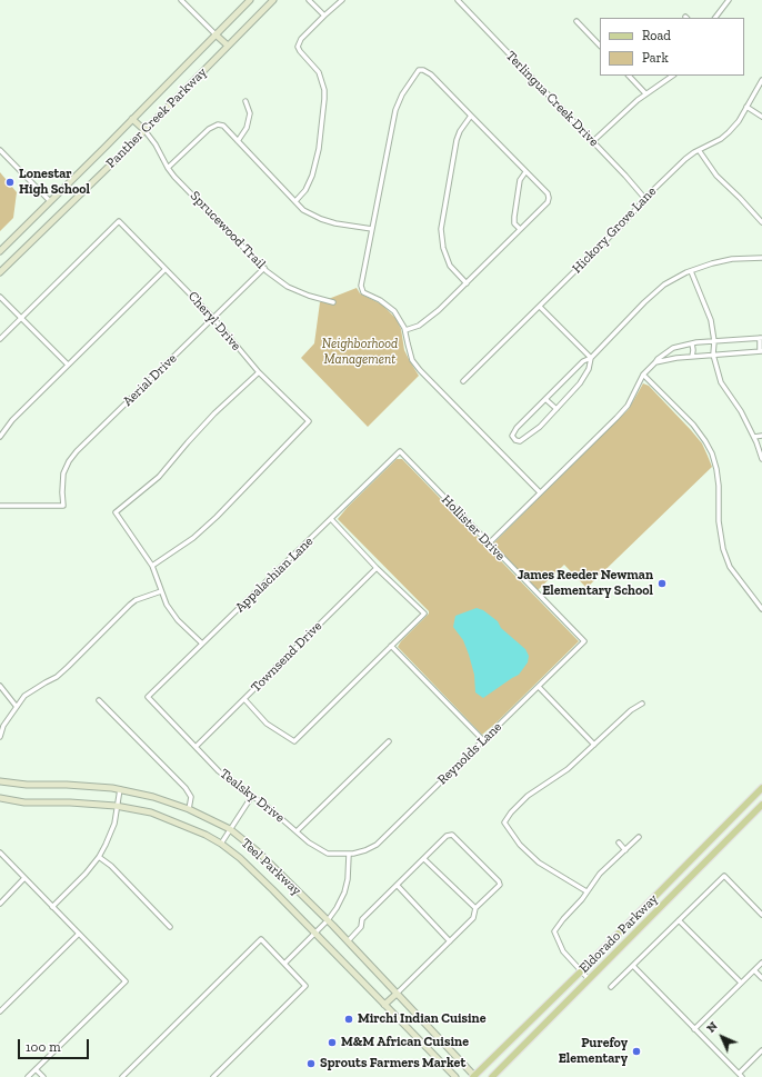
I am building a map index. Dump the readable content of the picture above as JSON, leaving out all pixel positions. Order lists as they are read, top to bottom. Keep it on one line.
{"streets":{"main road":["Panther Creek Parkway","Teel Parkway","Eldorado Parkway"],"street":["Terlingua Creek Drive","Sprucewood Trail","Hickory Grove Lane","Cheryl Drive","Aerial Drive","Hollister Drive","Appalachian Lane","Townsend Drive","Reynolds Lane","Tealsky Drive"]},"crossings":[["Terlingua Creek Drive","Hickory Grove Lane"],["Panther Creek Parkway","Sprucewood Trail"],["Sprucewood Trail","Aerial Drive"],["Cheryl Drive","Aerial Drive"],["Hollister Drive","Appalachian Lane"],["Hollister Drive","Reynolds Lane"],["Appalachian Lane","Tealsky Drive"],["Townsend Drive","Tealsky Drive"],["Reynolds Lane","Tealsky Drive"],["Teel Parkway","Eldorado Parkway"]],"parks":["Neighborhood Management"],"places":["Lonestar High School","James Reeder Newman Elementary School","Mirchi Indian Cuisine","M&M African Cuisine","Purefoy Elementary","Sprouts Farmers Market"],"legend":["Road","Park"],"scale_bar":"100 m","north":"top left"}
